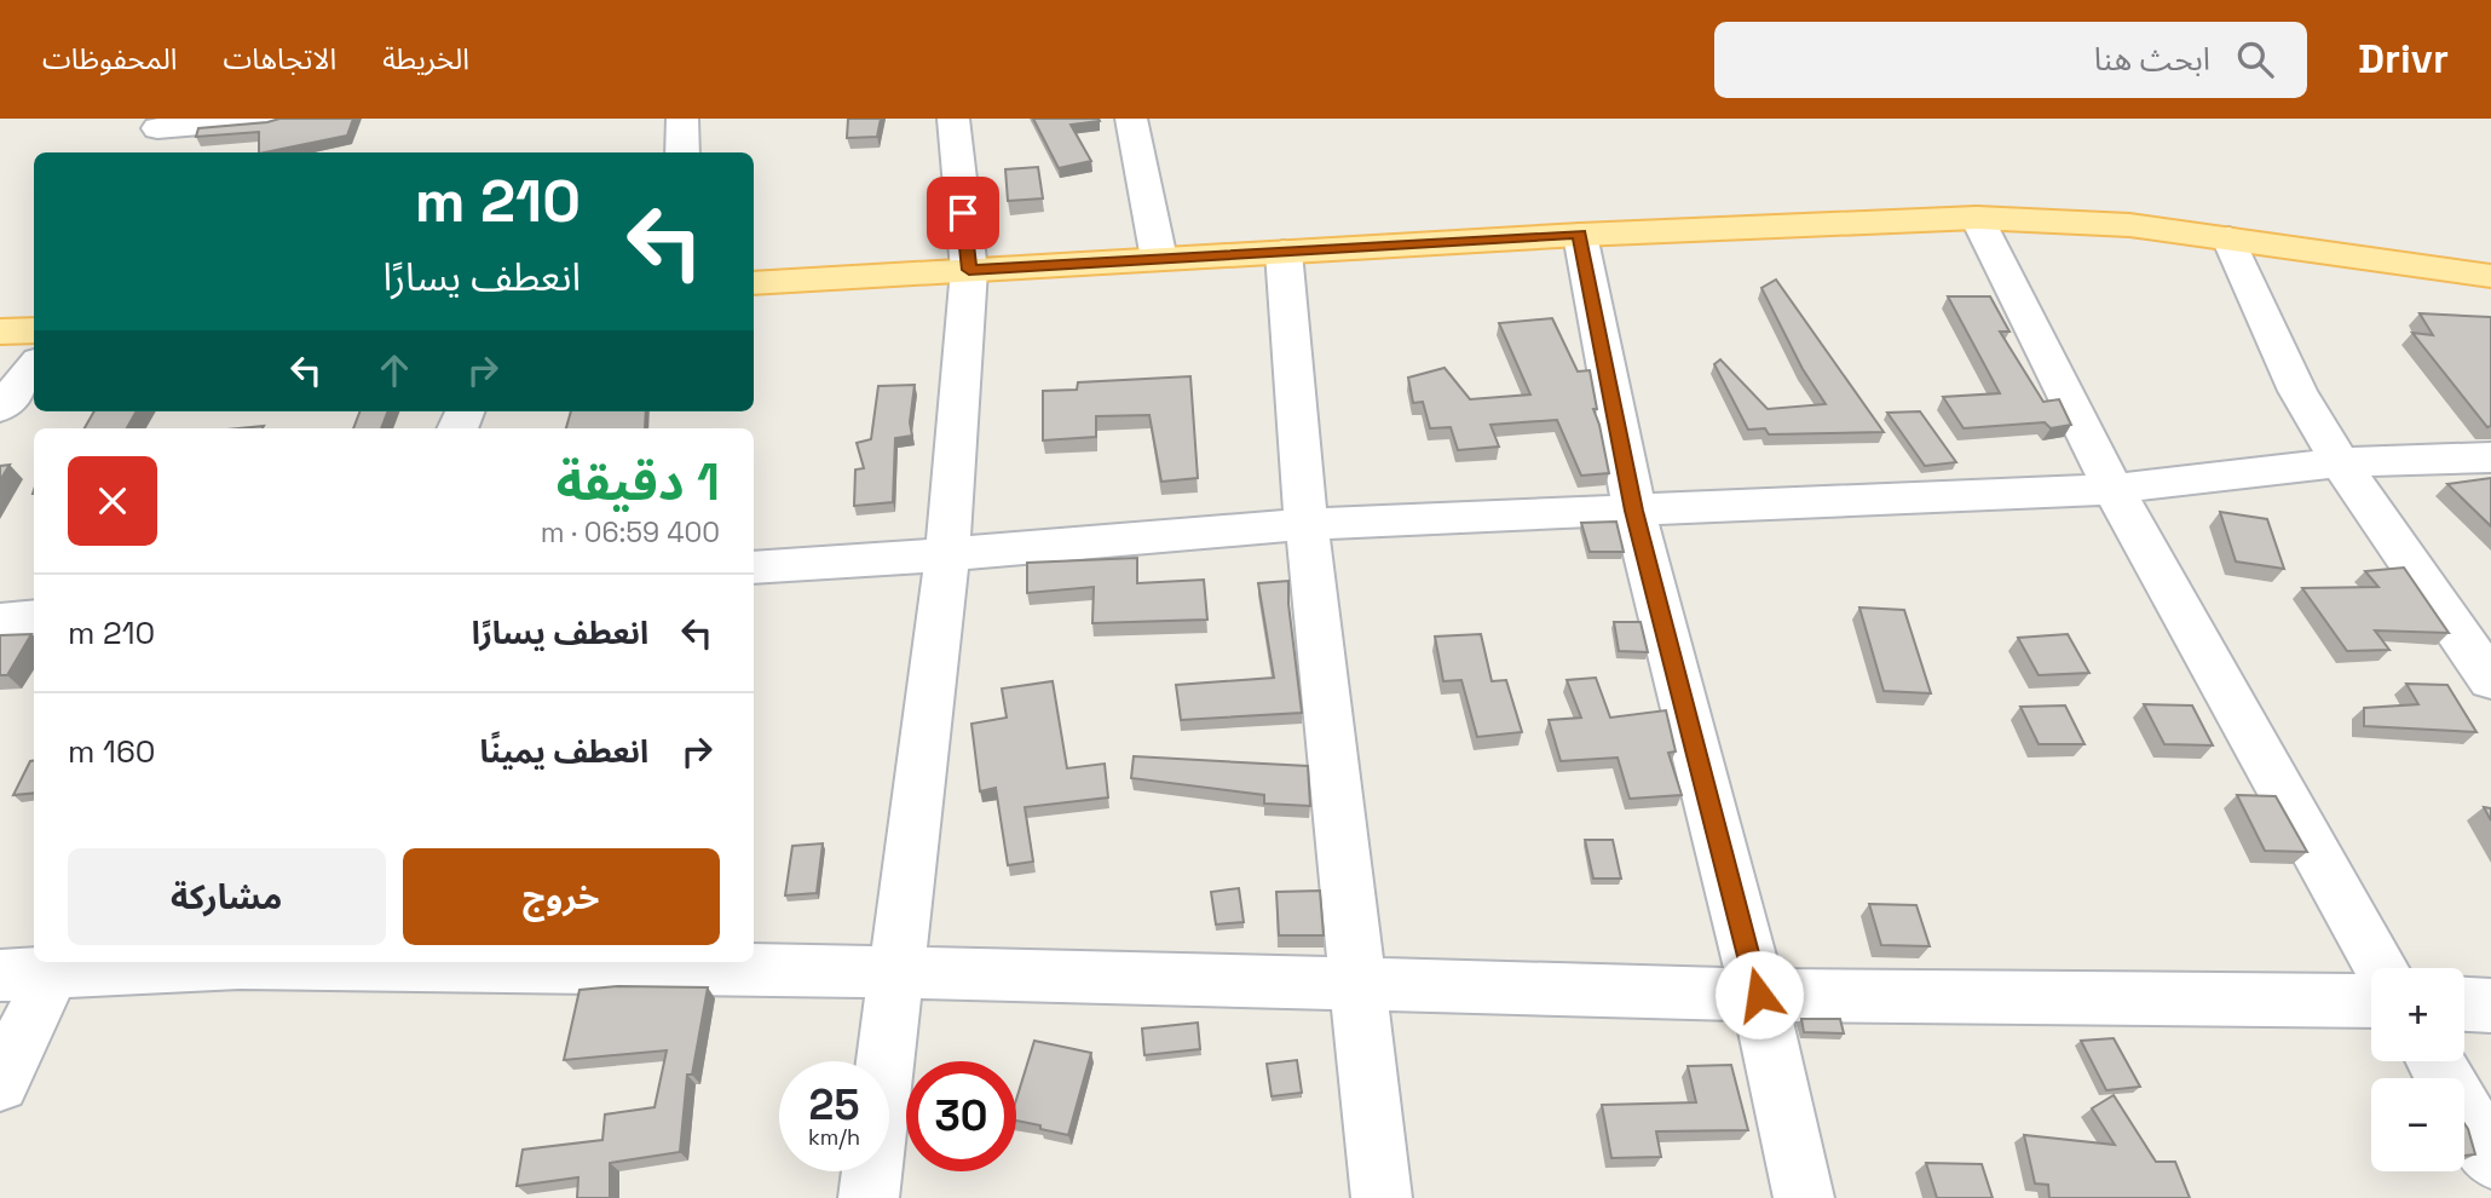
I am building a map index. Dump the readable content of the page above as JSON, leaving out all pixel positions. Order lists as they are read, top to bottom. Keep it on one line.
{"page":{"header":"Drivr","search":"ابحث هنا","nav":["الخريطة","الاتجاهات","المحفوظات"],"turn":["210 m","انعطف يسارًا"],"heading":["1 دقيقة","400 m · 06:59"],"list":[{"name":"انعطف يسارًا","value":"210 m"},{"name":"انعطف يمينًا","value":"160 m"}],"buttons":["خروج","مشاركة"],"map_buttons":["+","−"],"speed":"25 km/h","limit":"30"}}
